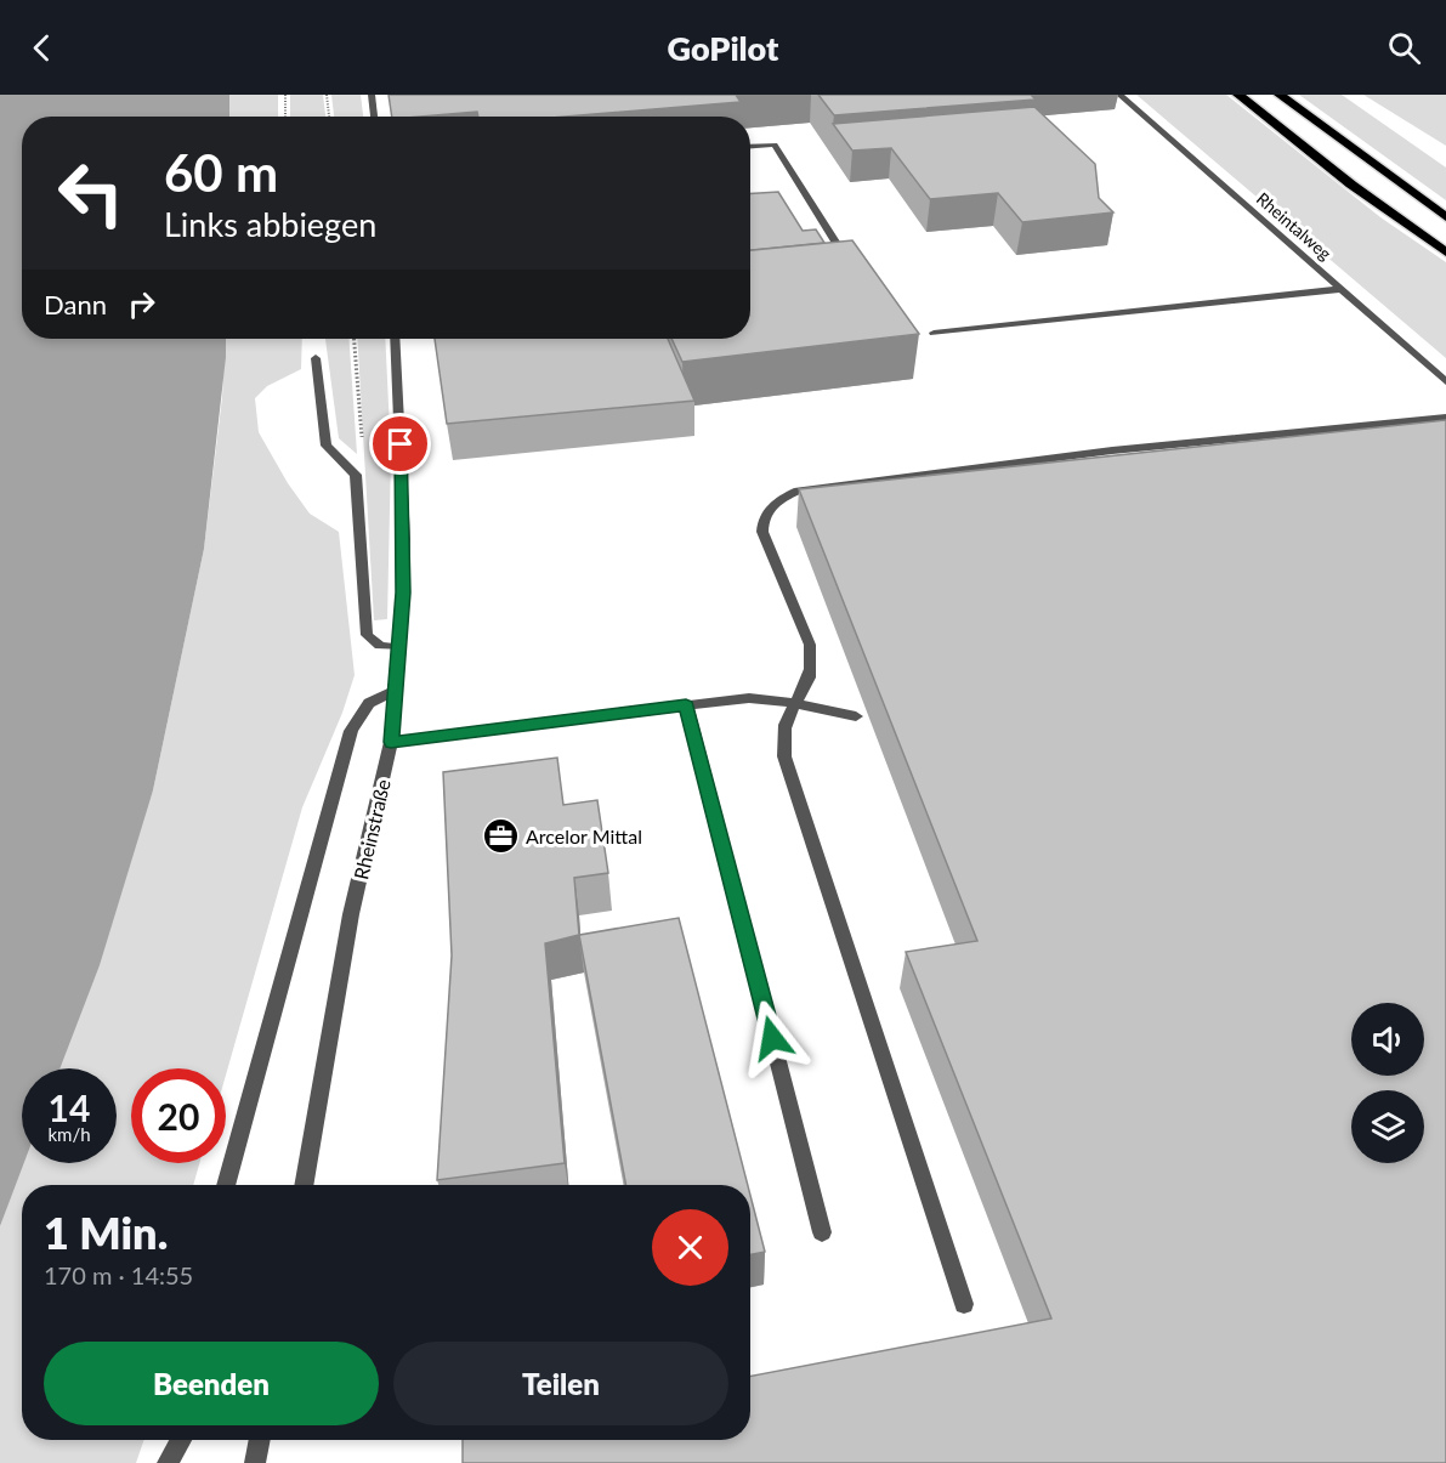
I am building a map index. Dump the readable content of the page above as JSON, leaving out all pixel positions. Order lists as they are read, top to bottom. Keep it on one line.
{"streets":{"street":["Rheintalweg","Rheinstraße"]},"places":{"office":["Arcelor Mittal"]},"page":{"header":"GoPilot","turn":["60 m","Links abbiegen"],"then":"Dann","speed":"14 km/h","limit":"20","heading":["1 Min.","170 m · 14:55"],"buttons":["Beenden","Teilen"]}}
